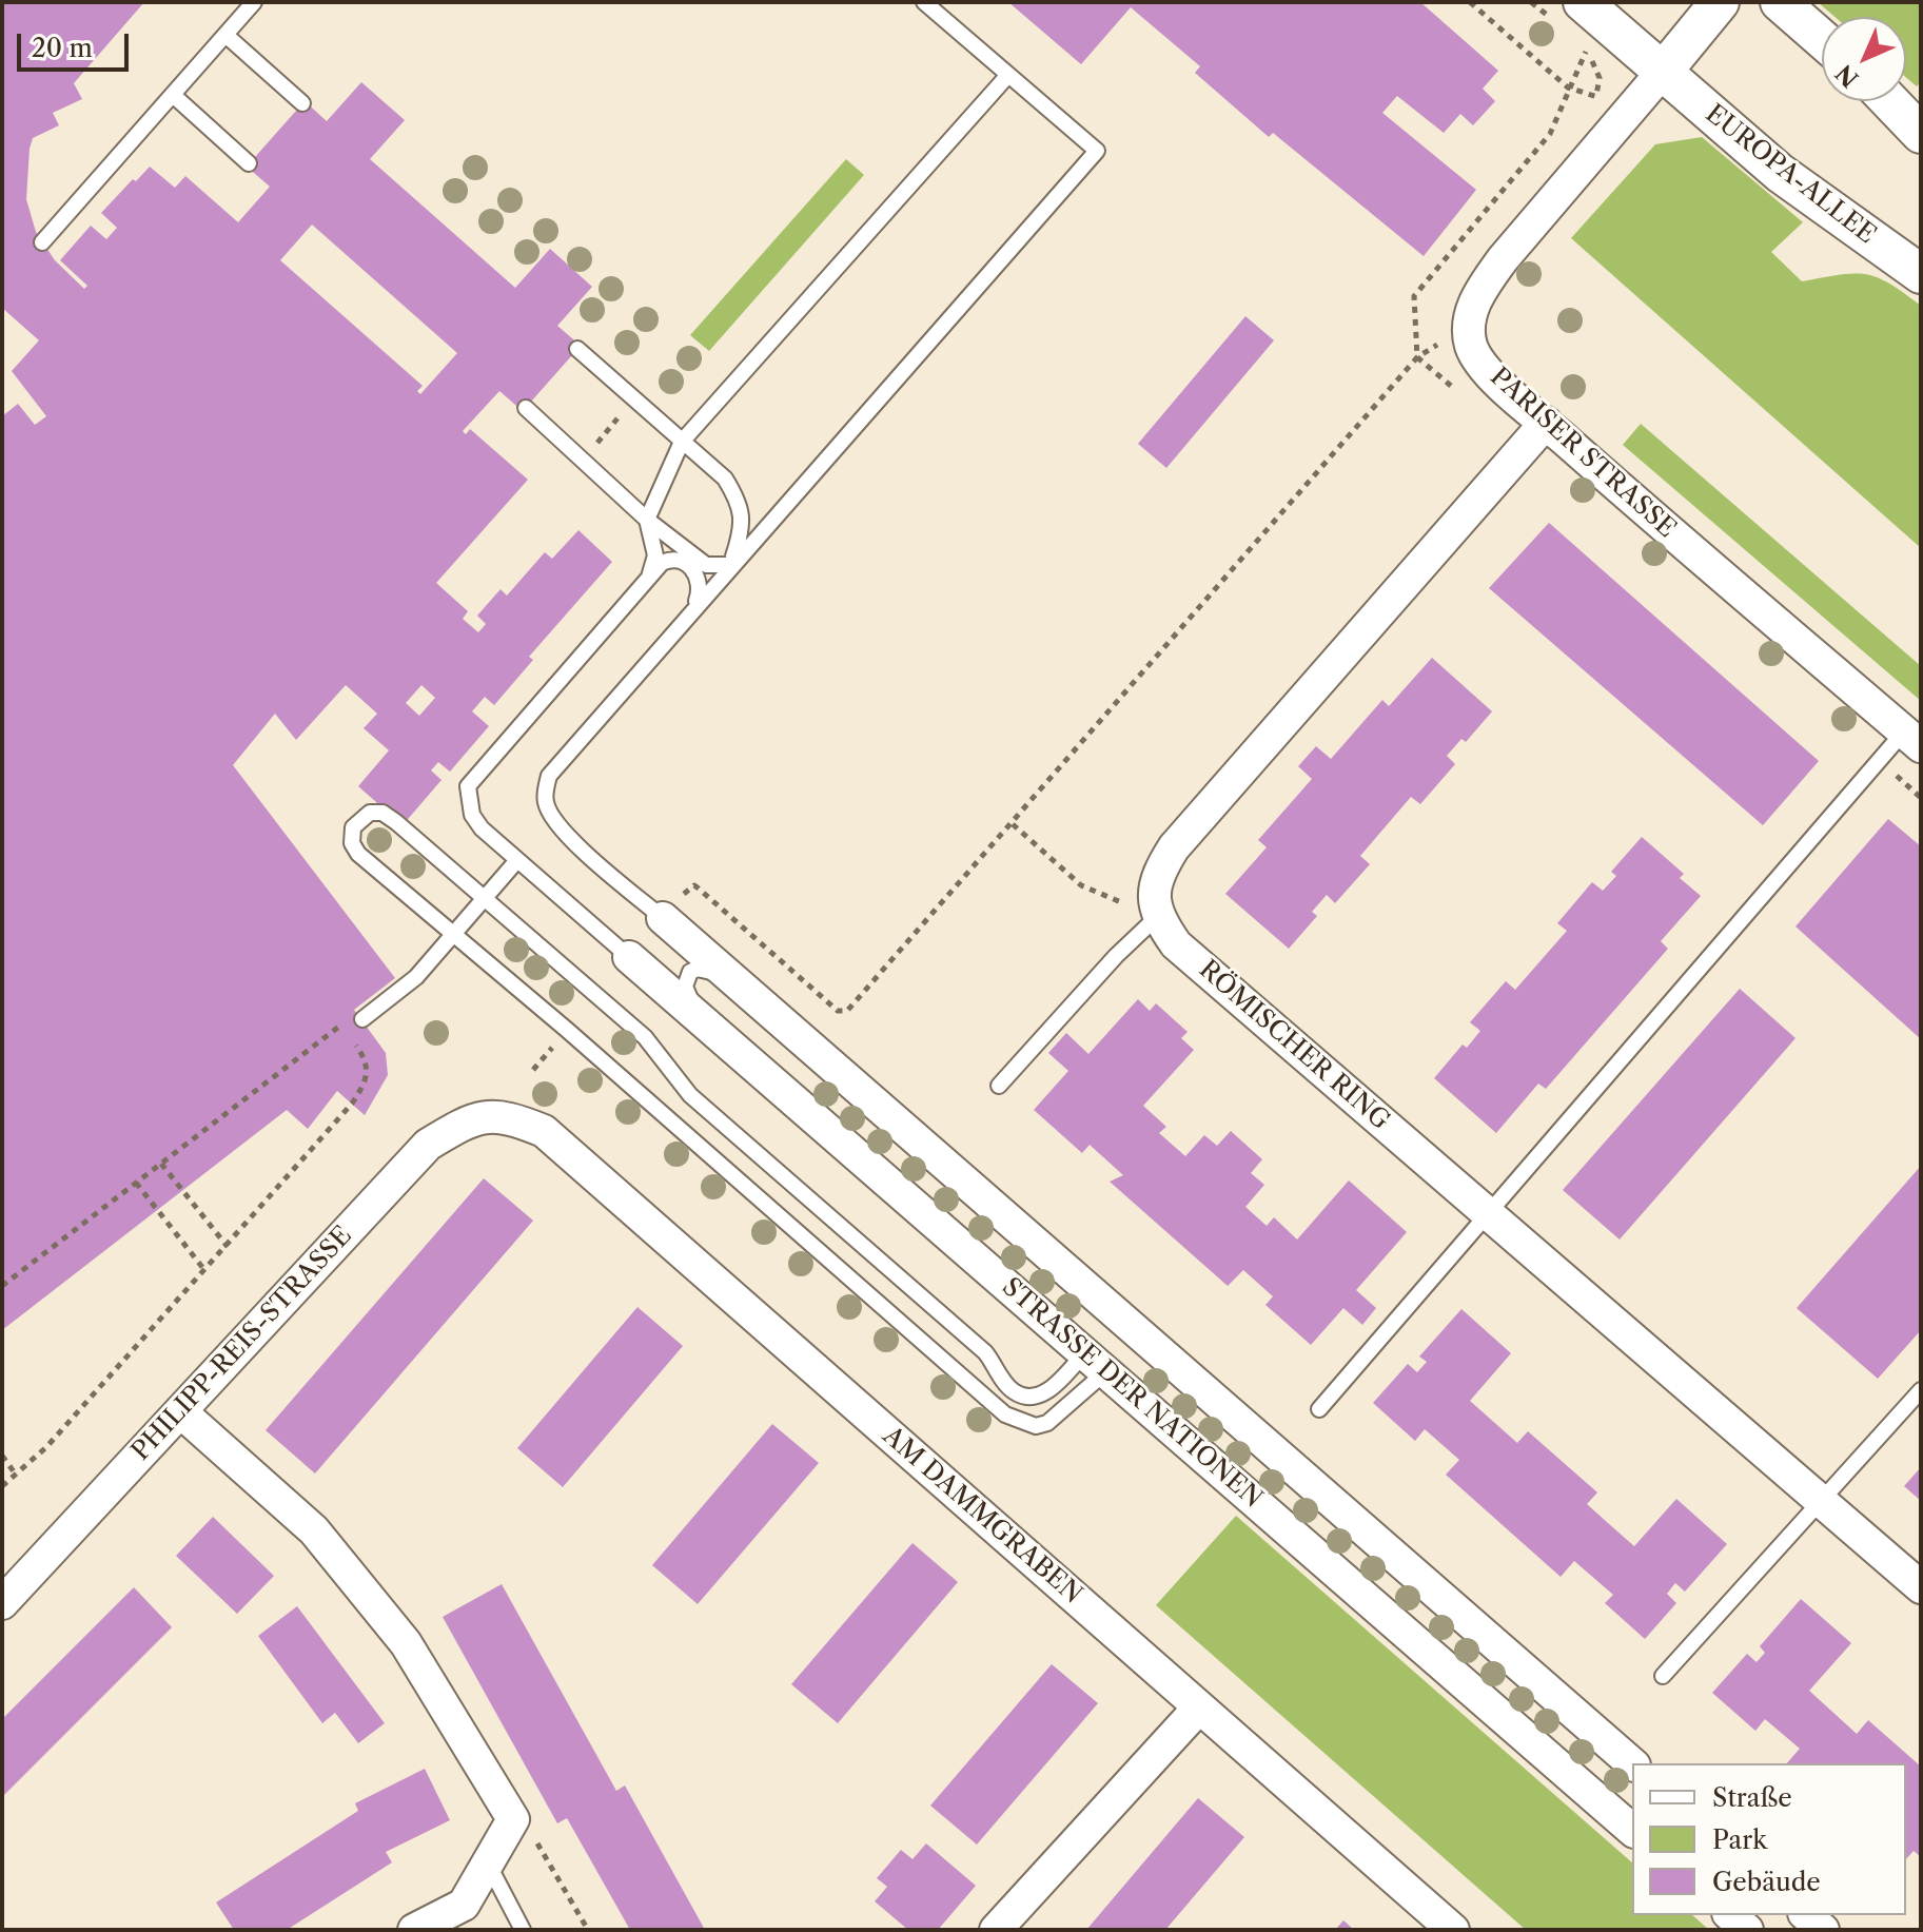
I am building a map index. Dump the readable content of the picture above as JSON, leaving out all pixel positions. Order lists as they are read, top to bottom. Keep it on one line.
{"streets":{"street":["EUROPA-ALLEE","PARISER STRASSE","RÖMISCHER RING","PHILIPP-REIS-STRASSE","STRASSE DER NATIONEN","AM DAMMGRABEN"]},"crossings":[["EUROPA-ALLEE","PARISER STRASSE"],["PHILIPP-REIS-STRASSE","AM DAMMGRABEN"]],"legend":["Straße","Park","Gebäude"],"scale_bar":"20 m","north":"bottom left"}
